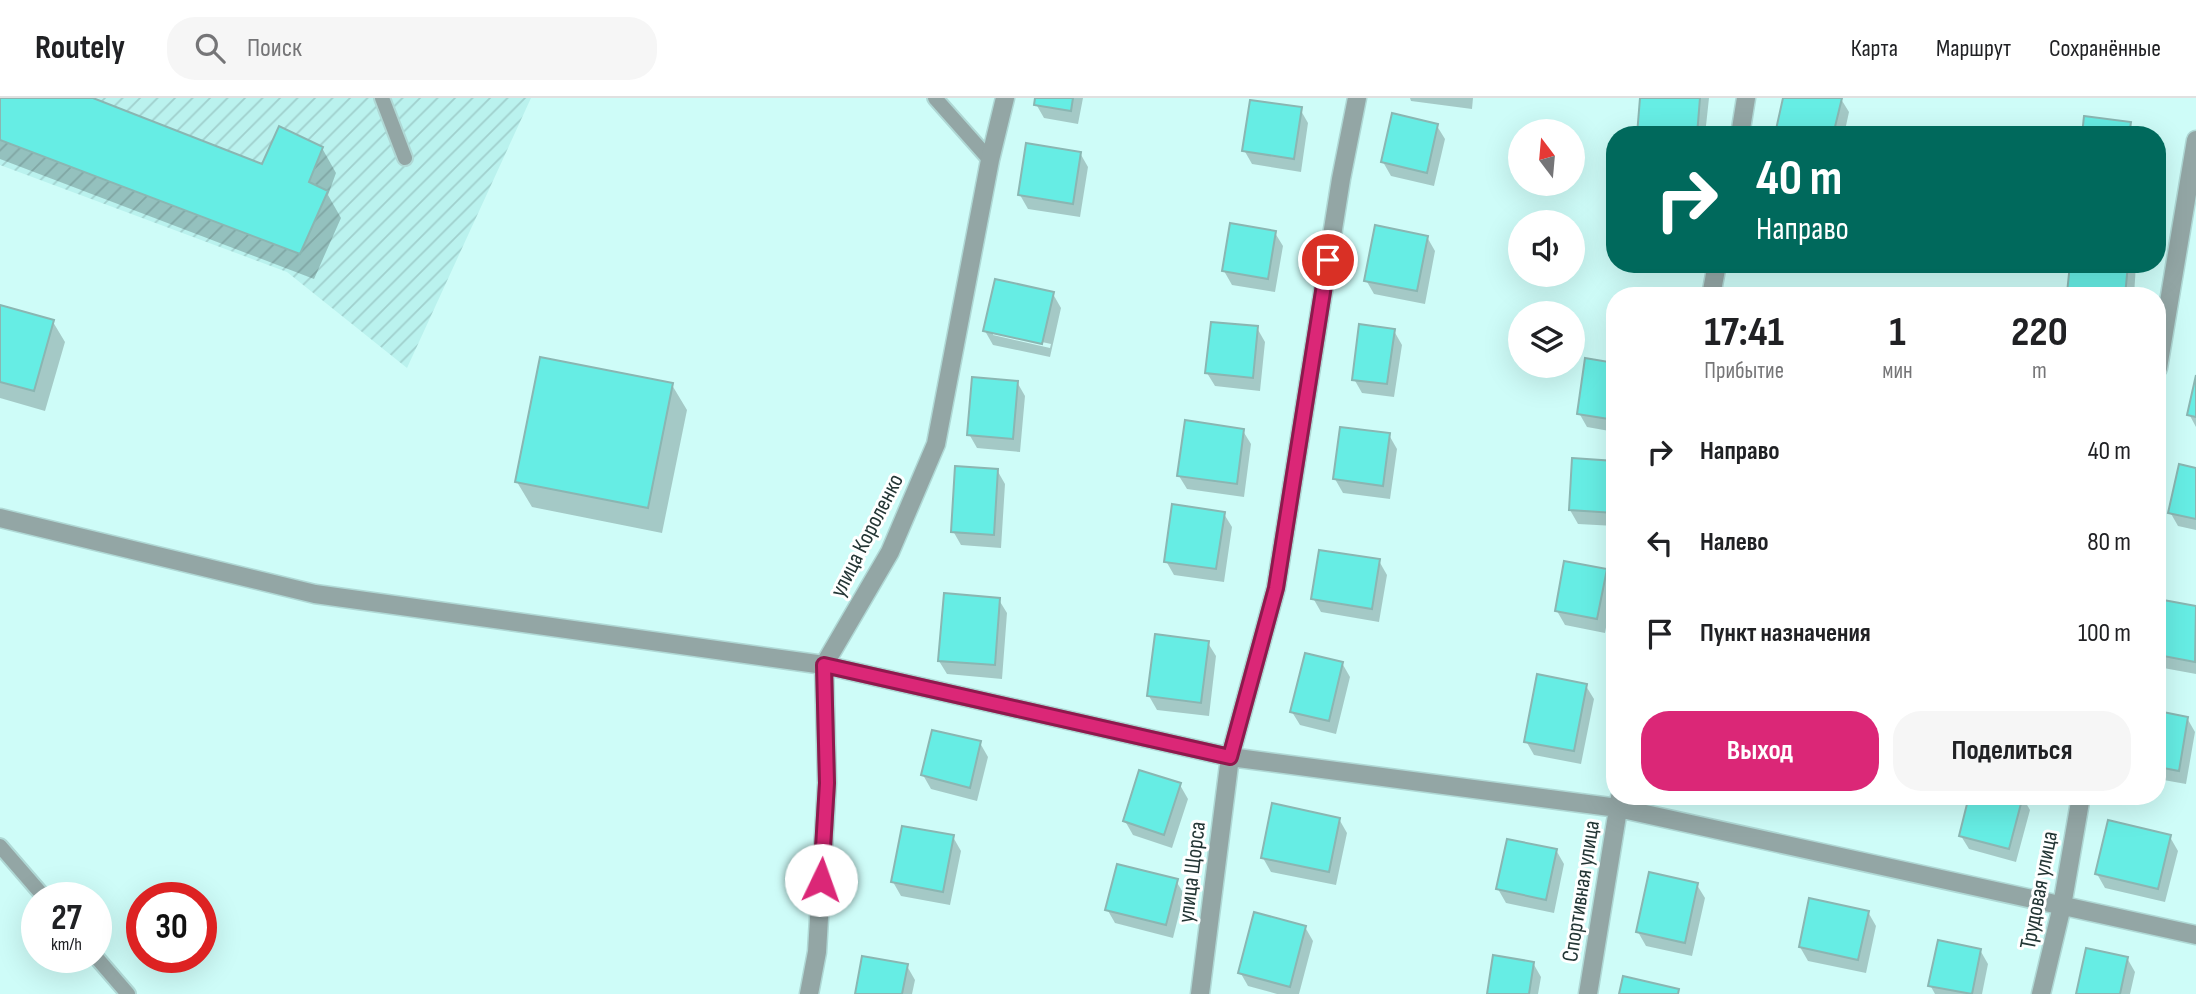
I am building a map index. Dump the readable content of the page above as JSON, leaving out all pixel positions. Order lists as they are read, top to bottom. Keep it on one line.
{"streets":{"street":["улица Короленко","улица Щорса","Трудовая улица","Спортивная улица"]},"north":"top","page":{"header":"Routely","search":"Поиск","nav":["Карта","Маршрут","Сохранённые"],"turn":["40 m","Направо"],"eta":["17:41","Прибытие","1","мин","220","m"],"list":[{"name":"Направо","value":"40 m"},{"name":"Налево","value":"80 m"},{"name":"Пункт назначения","value":"100 m"}],"buttons":["Выход","Поделиться"],"speed":"27 km/h","limit":"30"}}
